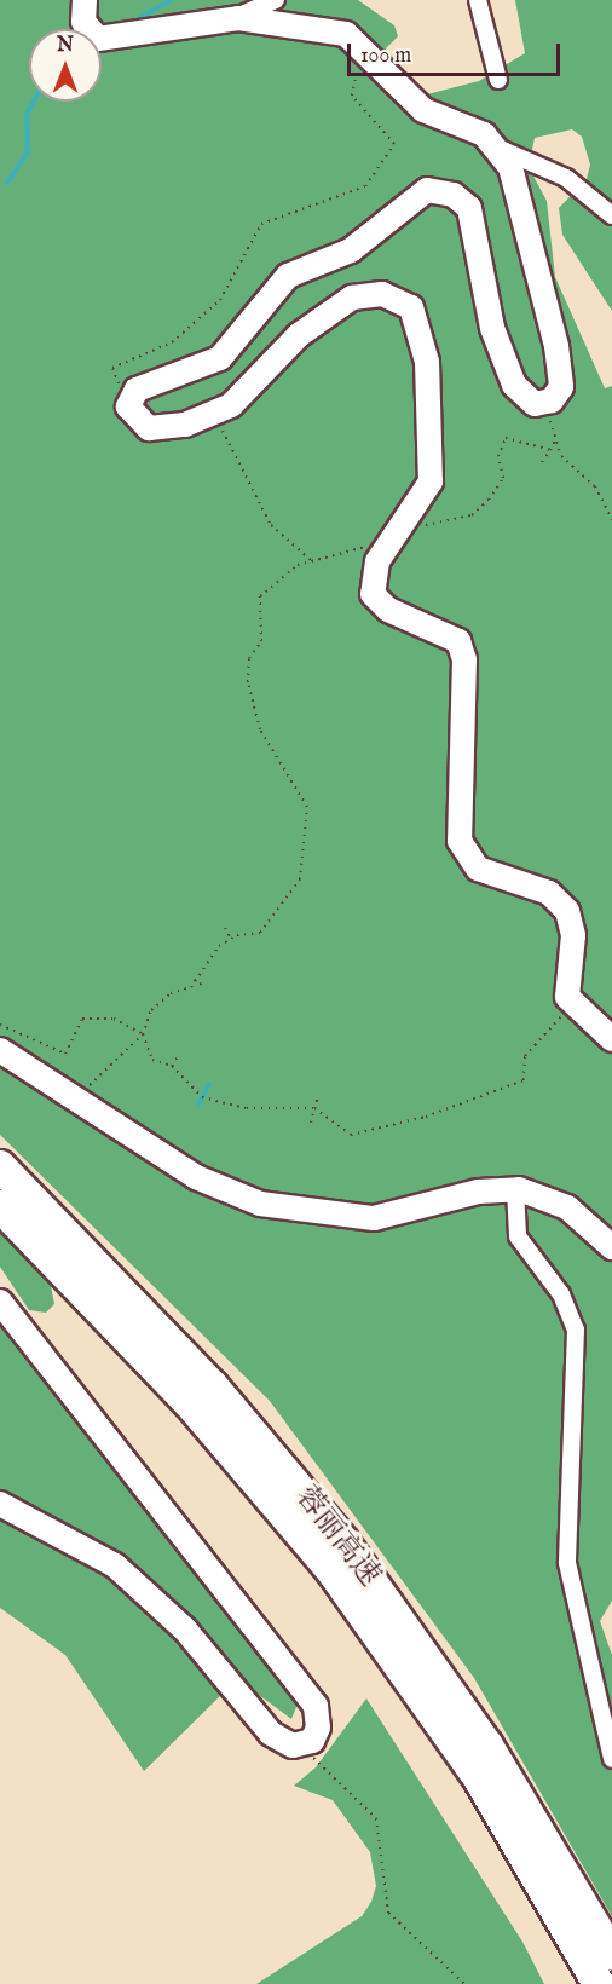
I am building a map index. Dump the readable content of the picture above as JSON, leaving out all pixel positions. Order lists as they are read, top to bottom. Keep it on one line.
{"streets":{"highway":["蓉丽高速"]},"scale_bar":"100 m","north":"top"}
